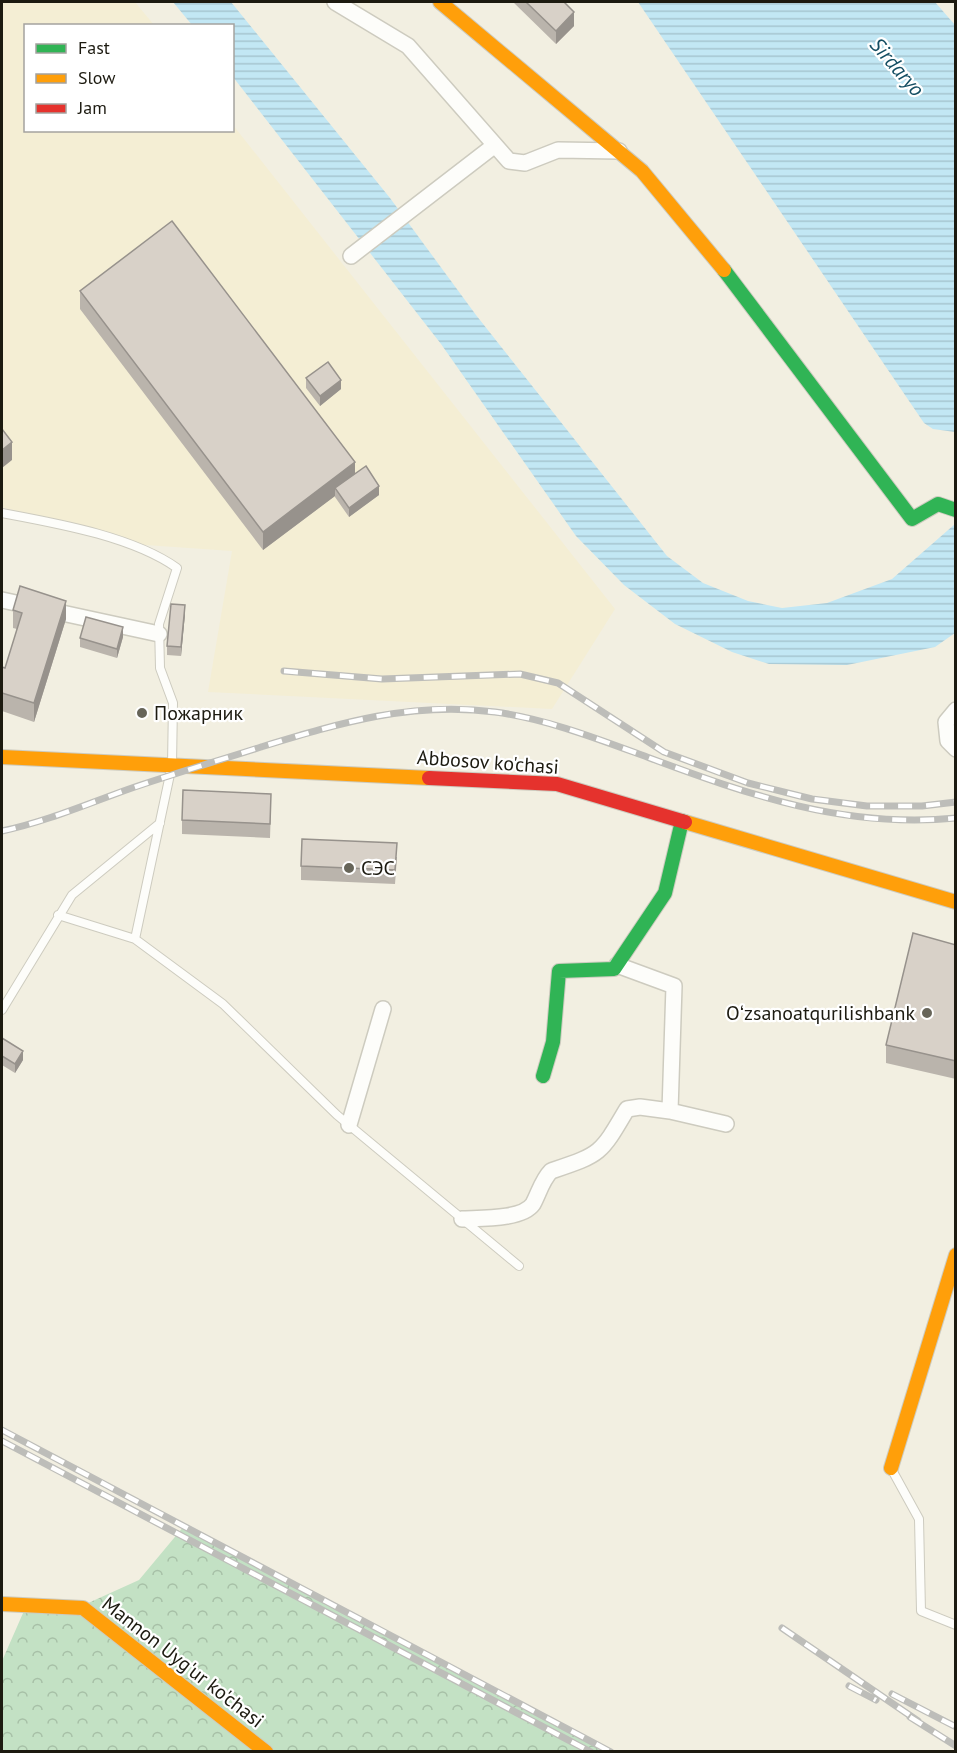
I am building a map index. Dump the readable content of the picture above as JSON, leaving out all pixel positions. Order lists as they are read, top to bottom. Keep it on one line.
{"streets":{"street":["Abbosov ko'chasi","Mannon Uyg'ur ko'chasi"]},"water":["Sirdaryo"],"places":["Пожарник","СЭС","Oʻzsanoatqurilishbank"],"legend":["Fast","Slow","Jam"]}
